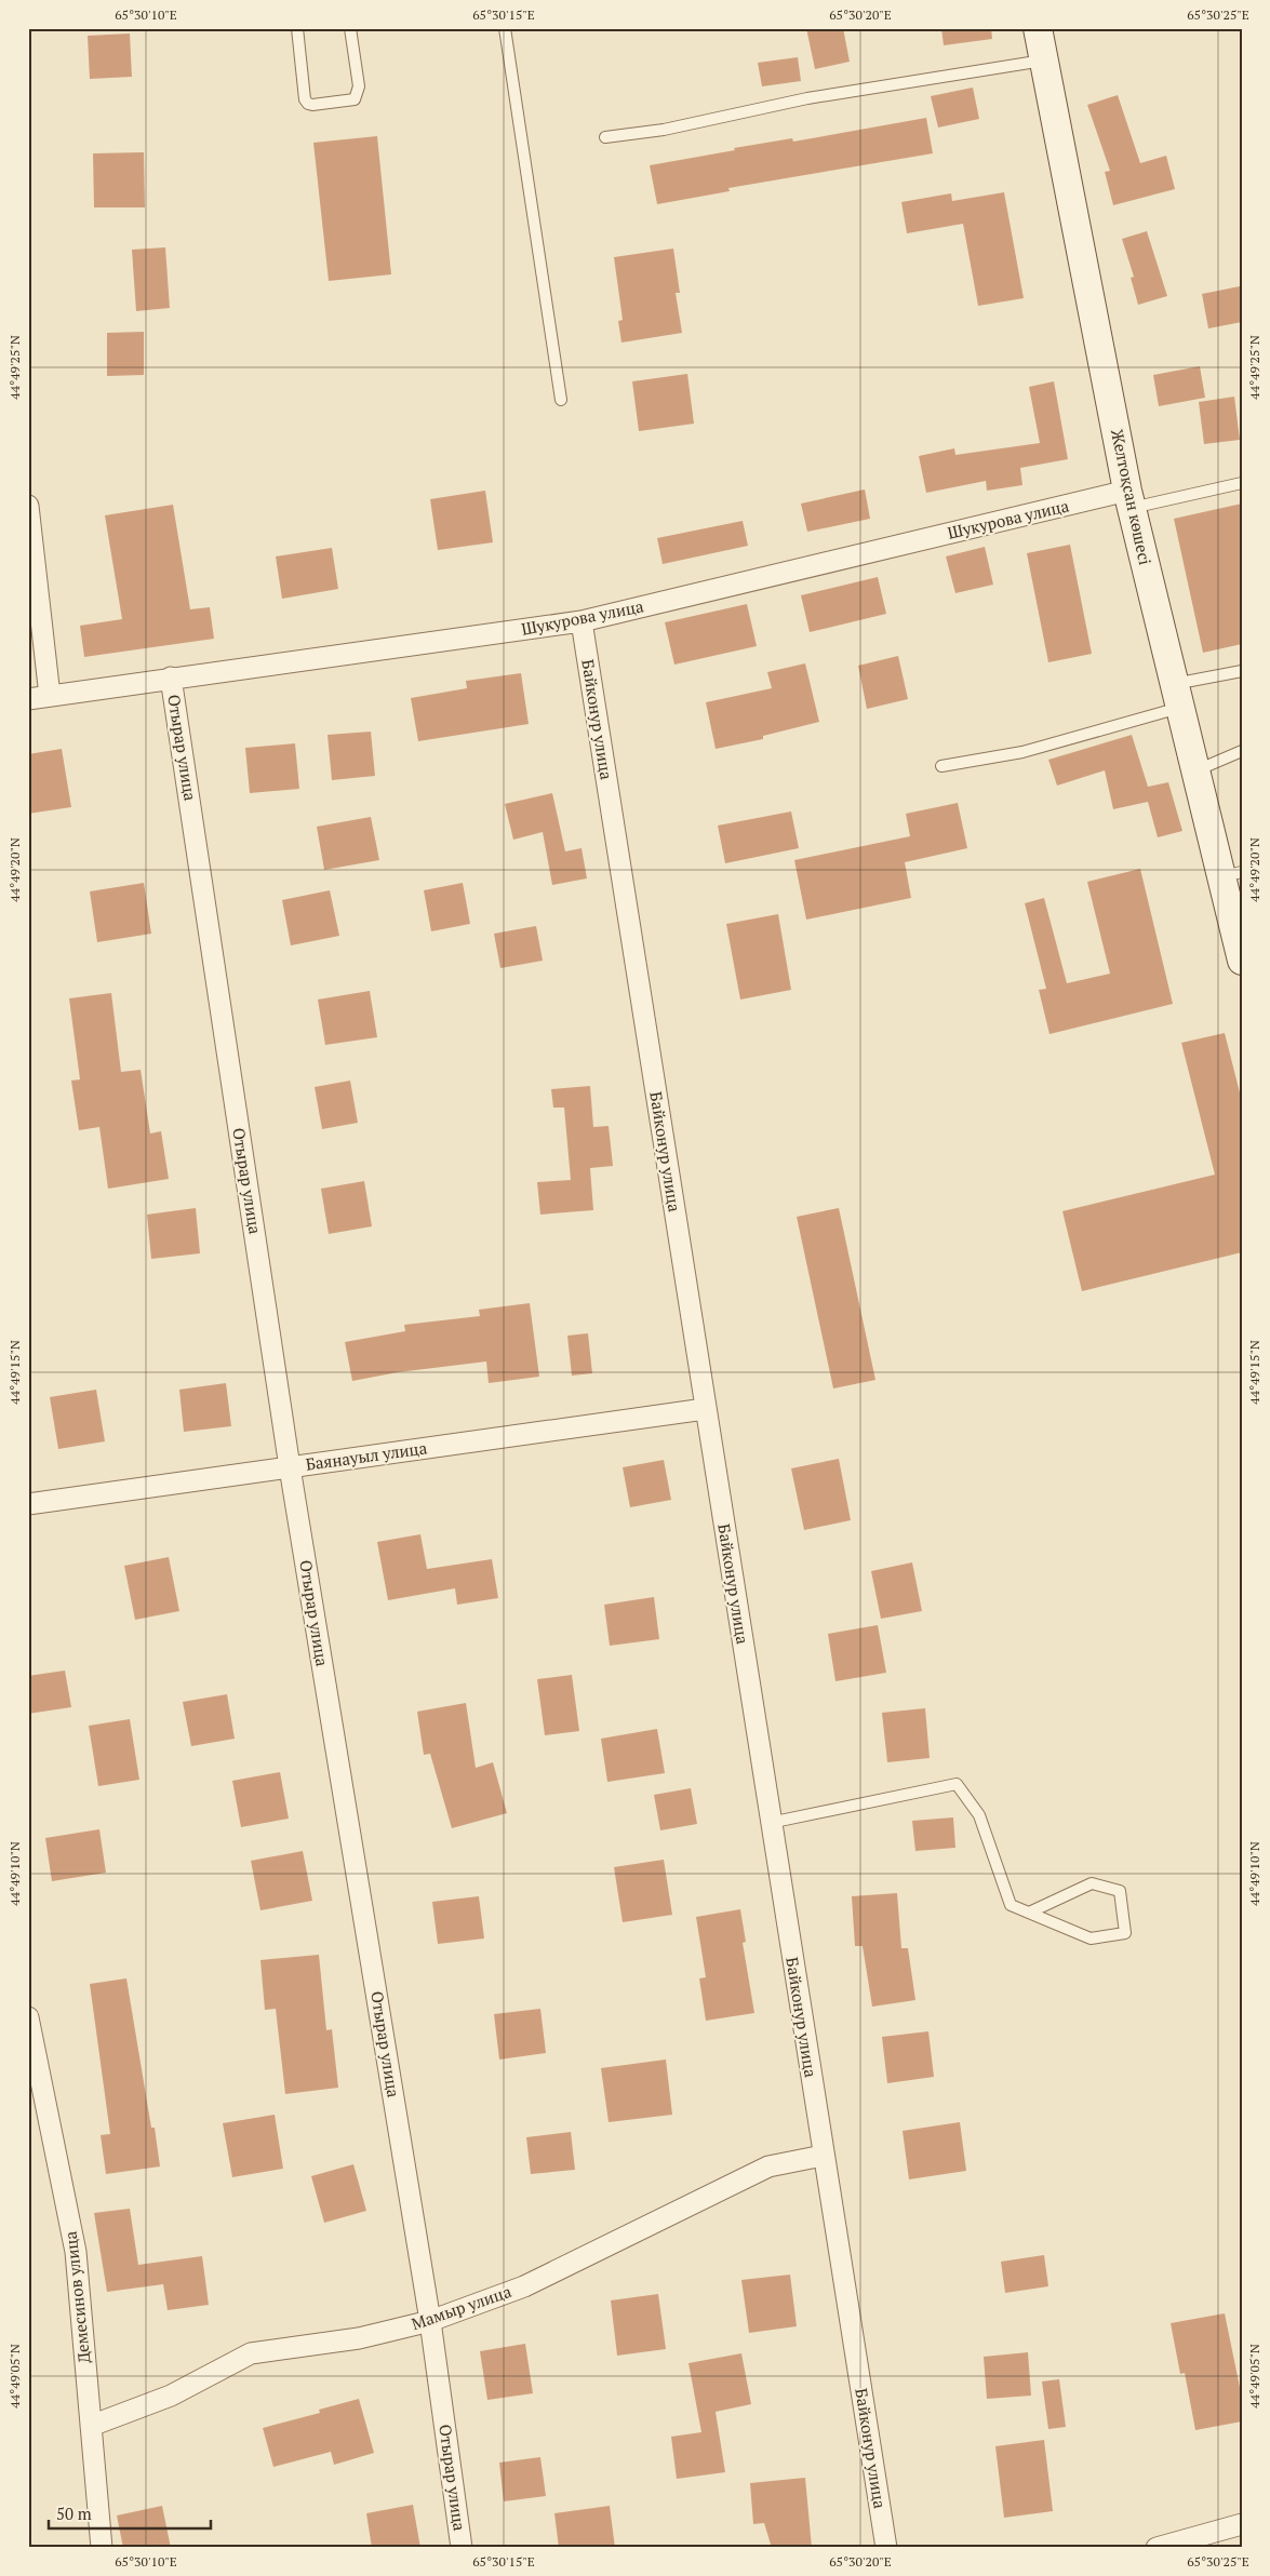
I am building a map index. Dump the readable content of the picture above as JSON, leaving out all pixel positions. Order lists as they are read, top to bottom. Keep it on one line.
{"streets":{"street":["Желтоқсан көшесі","Шукурова улица","Байконур улица","Отырар улица","Баянауыл улица","Демесинов улица","Мамыр улица"]},"crossings":[["Желтоқсан көшесі","Шукурова улица"],["Шукурова улица","Байконур улица"],["Шукурова улица","Отырар улица"],["Байконур улица","Баянауыл улица"],["Байконур улица","Мамыр улица"],["Отырар улица","Баянауыл улица"],["Отырар улица","Мамыр улица"],["Демесинов улица","Мамыр улица"]],"scale_bar":"50 m","coordinates":["65°30'10\"E","65°30'15\"E","65°30'20\"E","65°30'25\"E","44°49'25\"N","44°49'20\"N","44°49'15\"N","44°49'10\"N","44°49'05\"N"]}
